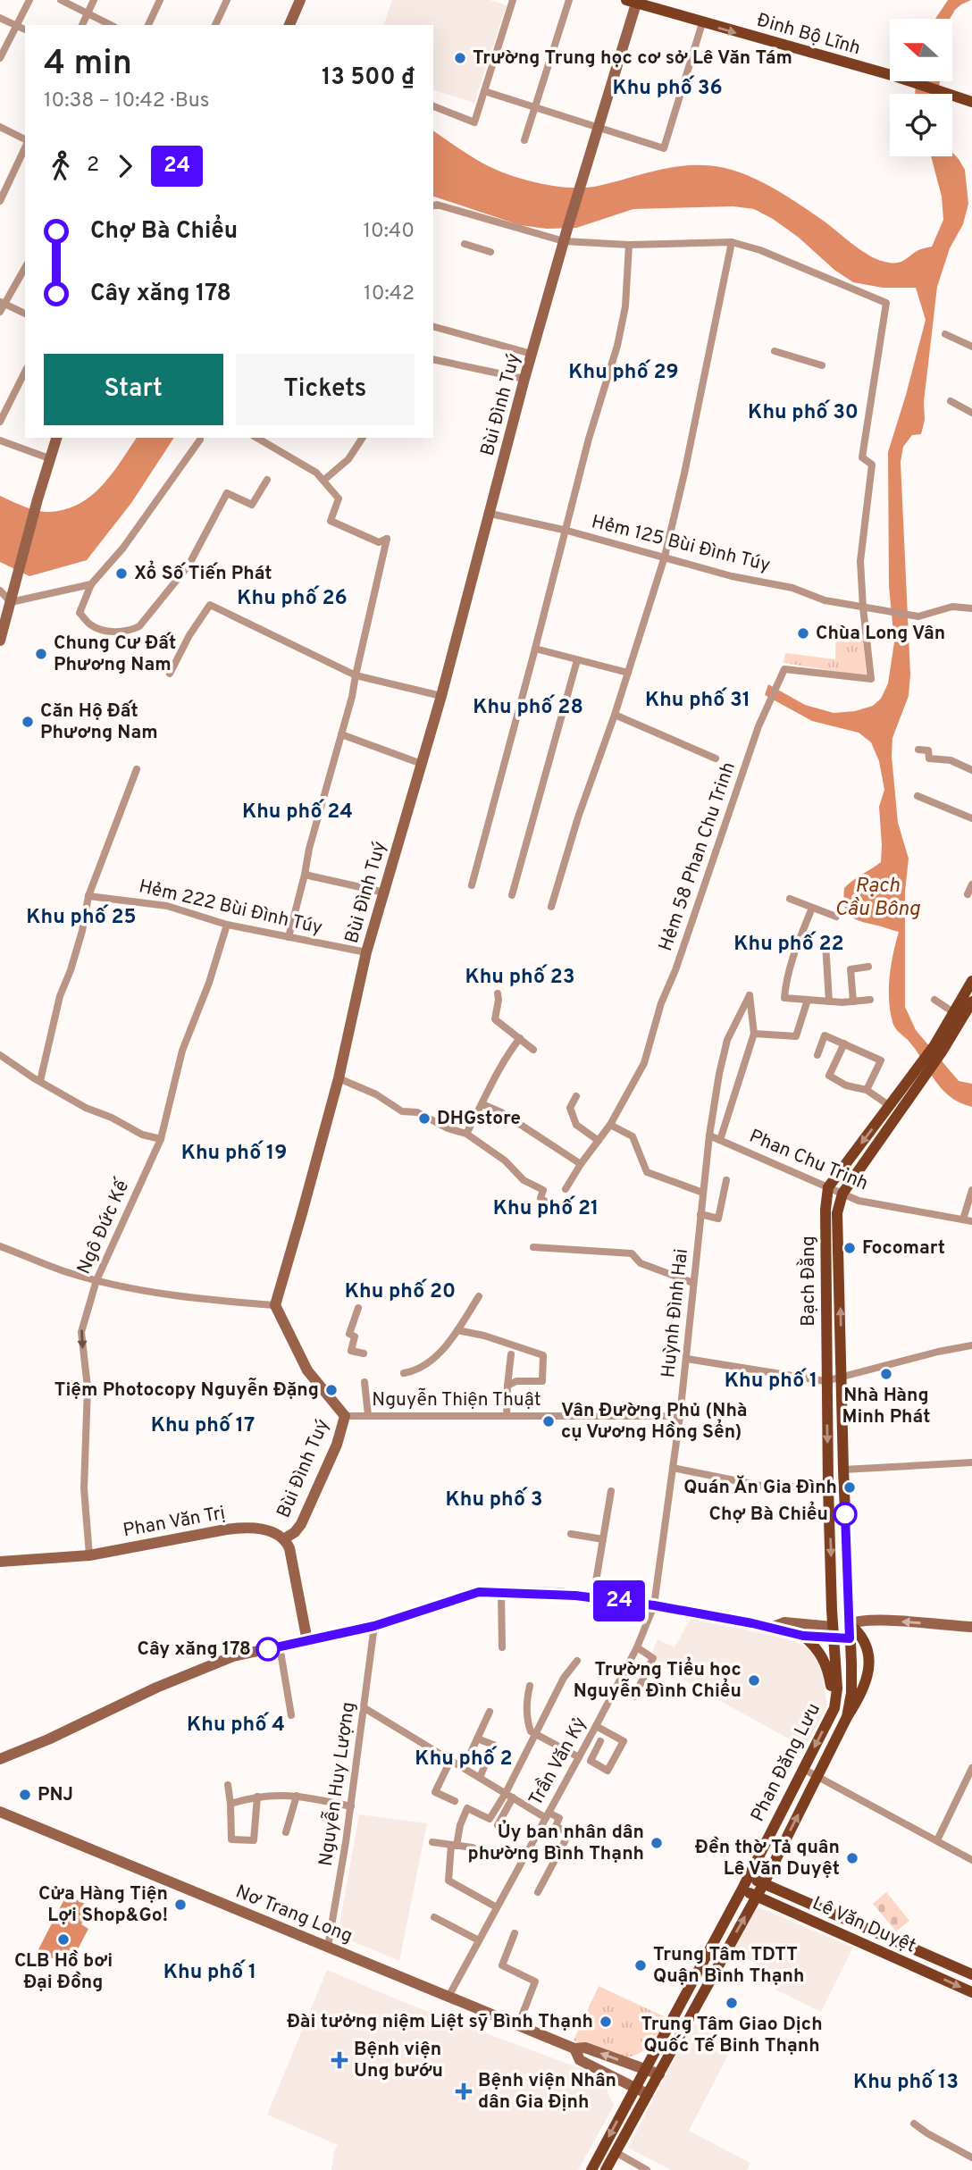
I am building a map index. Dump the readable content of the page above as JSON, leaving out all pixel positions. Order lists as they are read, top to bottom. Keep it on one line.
{"streets":{"main road":["Đinh Bộ Lĩnh","Bạch Đằng","Phan Đăng Lưu","Lê Văn Duyệt"],"street":["Bùi Đình Tuý","Hẻm 125 Bùi Đình Túy","Hẻm 58 Phan Chu Trinh","Hẻm 222 Bùi Đình Túy","Phan Chu Trinh","Ngô Đức Kế","Huỳnh Đình Hai","Nguyễn Thiện Thuật","Phan Văn Trị","Trần Văn Kỷ","Nguyễn Huy Lượng","Nơ Trang Long"]},"crossings":[["Bùi Đình Tuý","Hẻm 125 Bùi Đình Túy"],["Bùi Đình Tuý","Hẻm 222 Bùi Đình Túy"],["Bùi Đình Tuý","Nguyễn Thiện Thuật"],["Bùi Đình Tuý","Phan Văn Trị"],["Hẻm 125 Bùi Đình Túy","Hẻm 58 Phan Chu Trinh"],["Hẻm 222 Bùi Đình Túy","Ngô Đức Kế"],["Phan Chu Trinh","Bạch Đằng"],["Phan Chu Trinh","Huỳnh Đình Hai"],["Ngô Đức Kế","Phan Văn Trị"],["Bạch Đằng","Phan Đăng Lưu"],["Huỳnh Đình Hai","Nguyễn Thiện Thuật"],["Huỳnh Đình Hai","Trần Văn Kỷ"],["Trần Văn Kỷ","Nơ Trang Long"],["Phan Đăng Lưu","Nơ Trang Long"],["Phan Đăng Lưu","Lê Văn Duyệt"],["Nguyễn Huy Lượng","Nơ Trang Long"]],"one_way":["Đinh Bộ Lĩnh","Ngô Đức Kế"],"districts":["Khu phố 36","Khu phố 29","Khu phố 30","Khu phố 26","Khu phố 31","Khu phố 28","Khu phố 24","Khu phố 25","Khu phố 22","Khu phố 23","Khu phố 19","Khu phố 21","Khu phố 20","Khu phố 1","Khu phố 17","Khu phố 3","Khu phố 4","Khu phố 2","Khu phố 1","Khu phố 13"],"water":["Rạch Cầu Bông"],"places":{"other":["Trường Trung học cơ sở Lê Văn Tám","Xổ Số Tiến Phát","Chùa Long Vân","Chung Cư Đất Phương Nam","Căn Hộ Đất Phương Nam","DHGstore","Focomart","Nhà Hàng Minh Phát","Tiệm Photocopy Nguyễn Đặng","Vân Đường Phủ (Nhà cụ Vương Hồng Sển)","Quán Ăn Gia Đình","Chợ Bà Chiểu","Cây xăng 178","Trường Tiểu học Nguyễn Đình Chiểu","PNJ","Ủy ban nhân dân phường Bình Thạnh","Đền thờ Tả quân Lê Văn Duyệt","Cửa Hàng Tiện Lợi Shop&Go!","CLB Hồ bơi Đại Đồng","Trung Tâm TDTT Quận Bình Thạnh","Trung Tâm Giao Dịch Quốc Tế Binh Thạnh","Đài tưởng niệm Liệt sỹ Bình Thạnh"],"health":["Bệnh viện Ung bướu","Bệnh viện Nhân dân Gia Định"]},"lines":["bus line 24"],"north":"left","page":{"on_map":"24","heading":["4 min","10:38 – 10:42 · Bus","13 500 ₫"],"legs":["2","24"],"list":[{"name":"Chợ Bà Chiểu","value":"10:40"},{"name":"Cây xăng 178","value":"10:42"}],"buttons":["Start","Tickets"]}}
